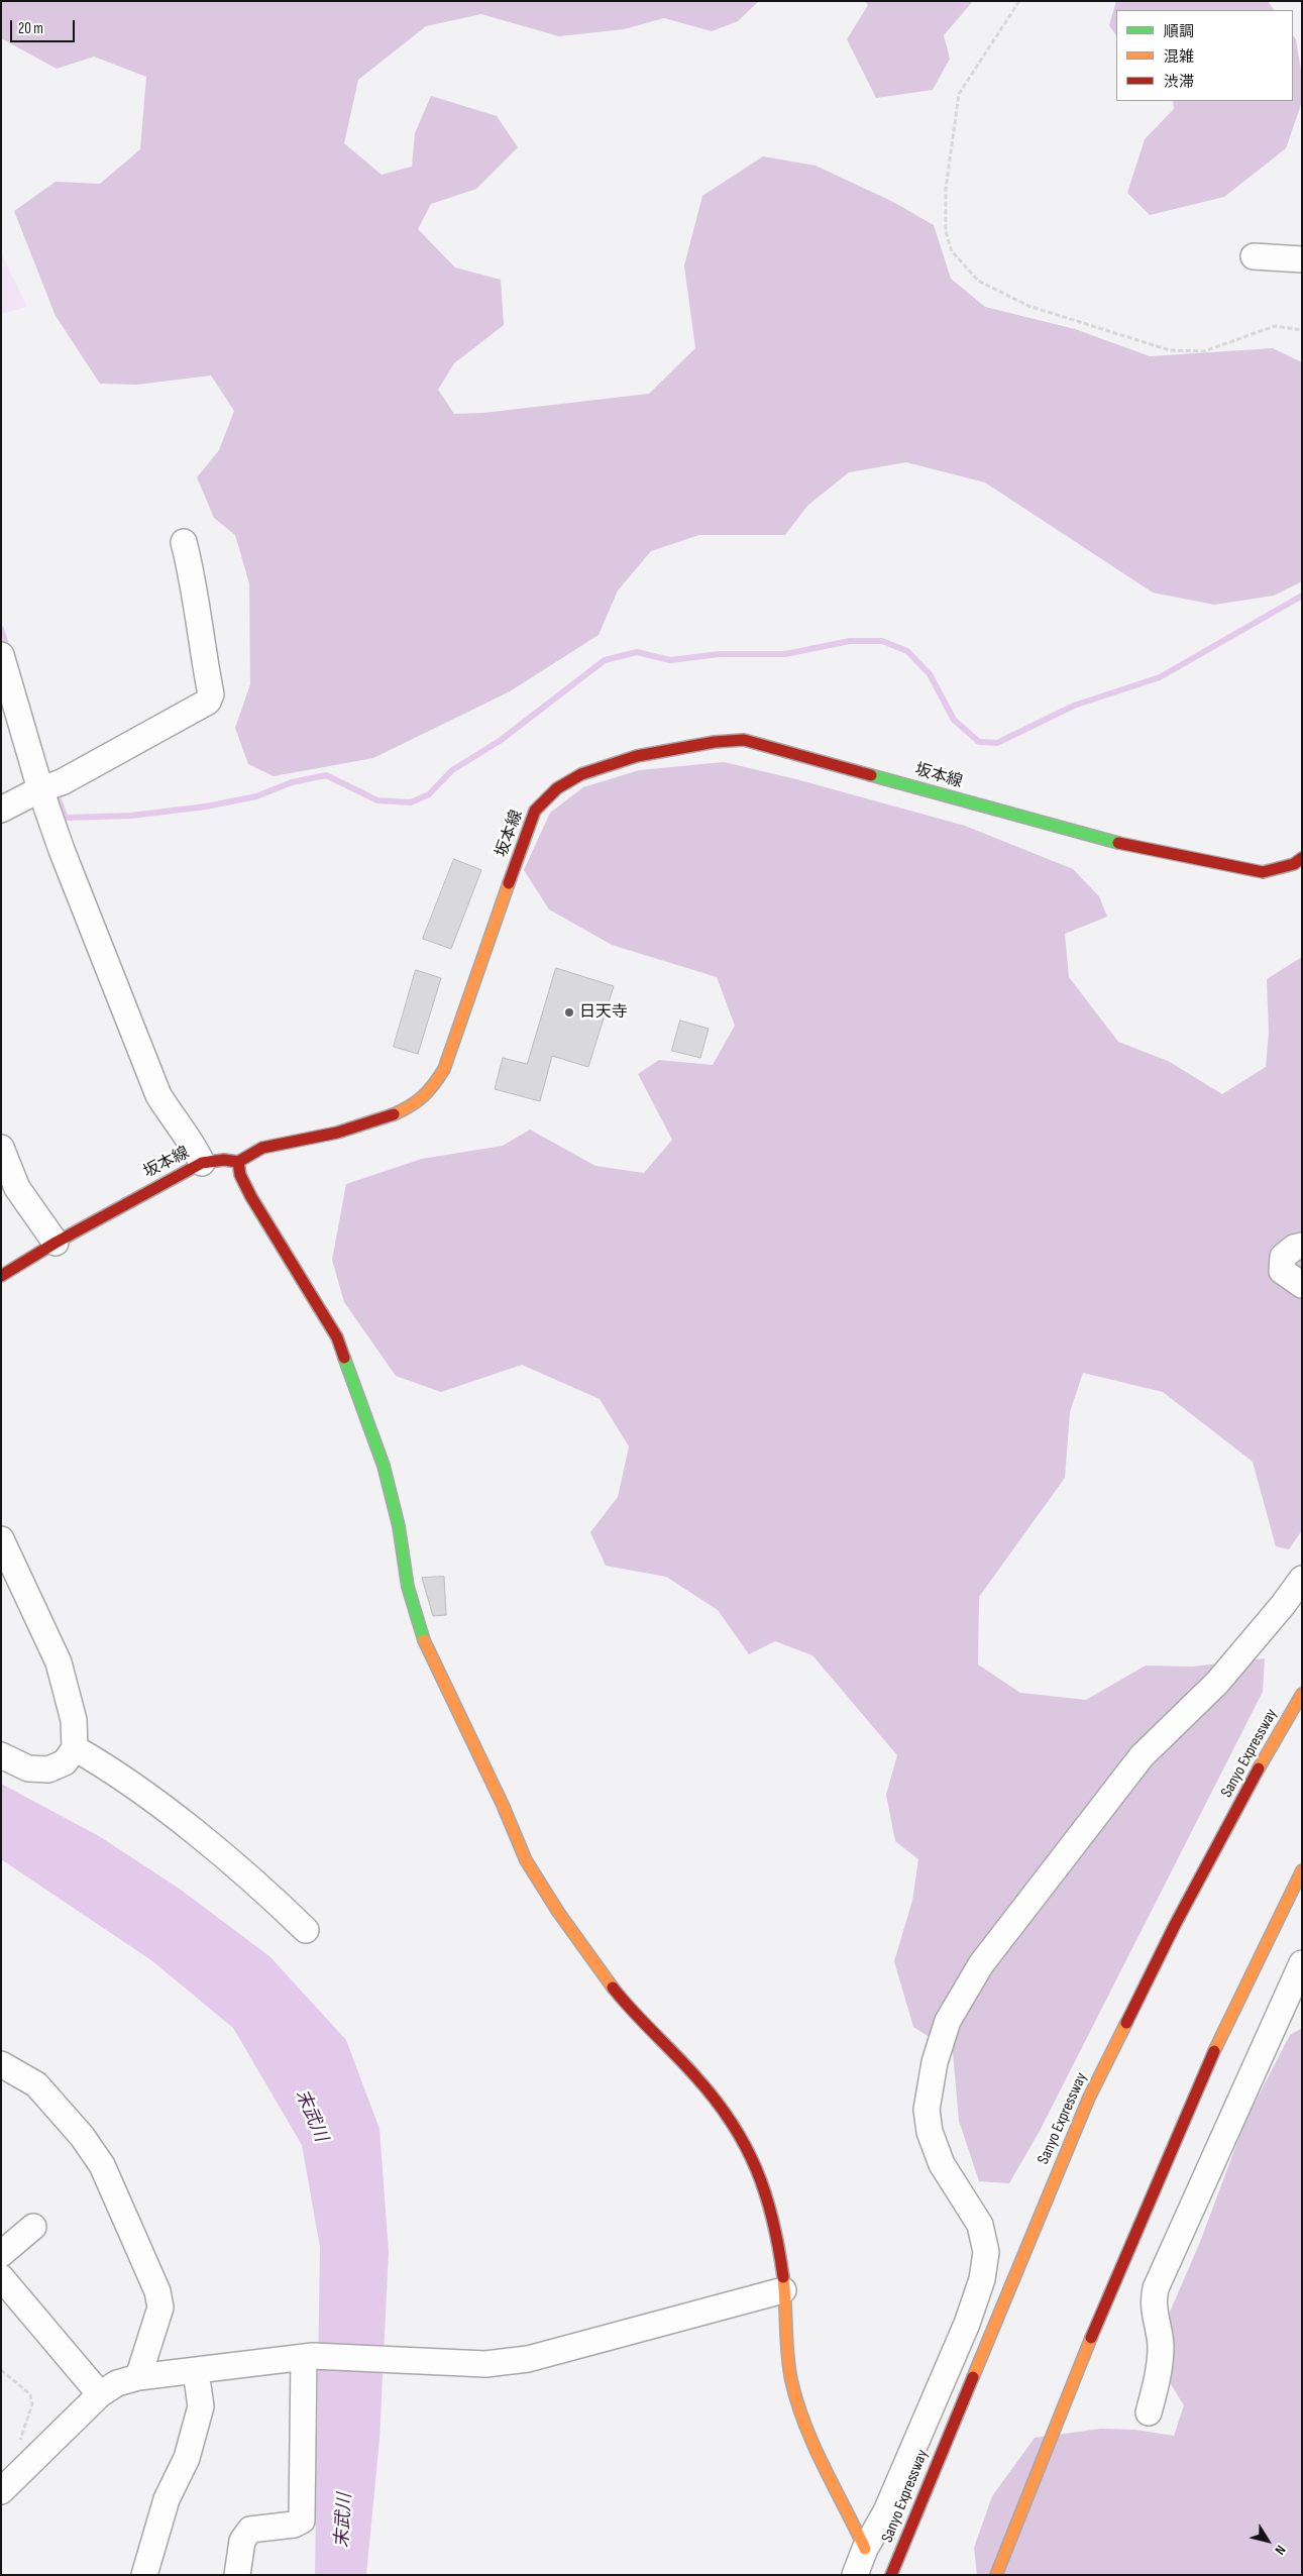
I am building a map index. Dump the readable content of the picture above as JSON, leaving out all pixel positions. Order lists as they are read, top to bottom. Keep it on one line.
{"streets":{"main road":["坂本線","Sanyo Expressway"]},"water":["末武川"],"places":["日天寺"],"legend":["順調","混雑","渋滞"],"scale_bar":"20 m","north":"bottom right"}
